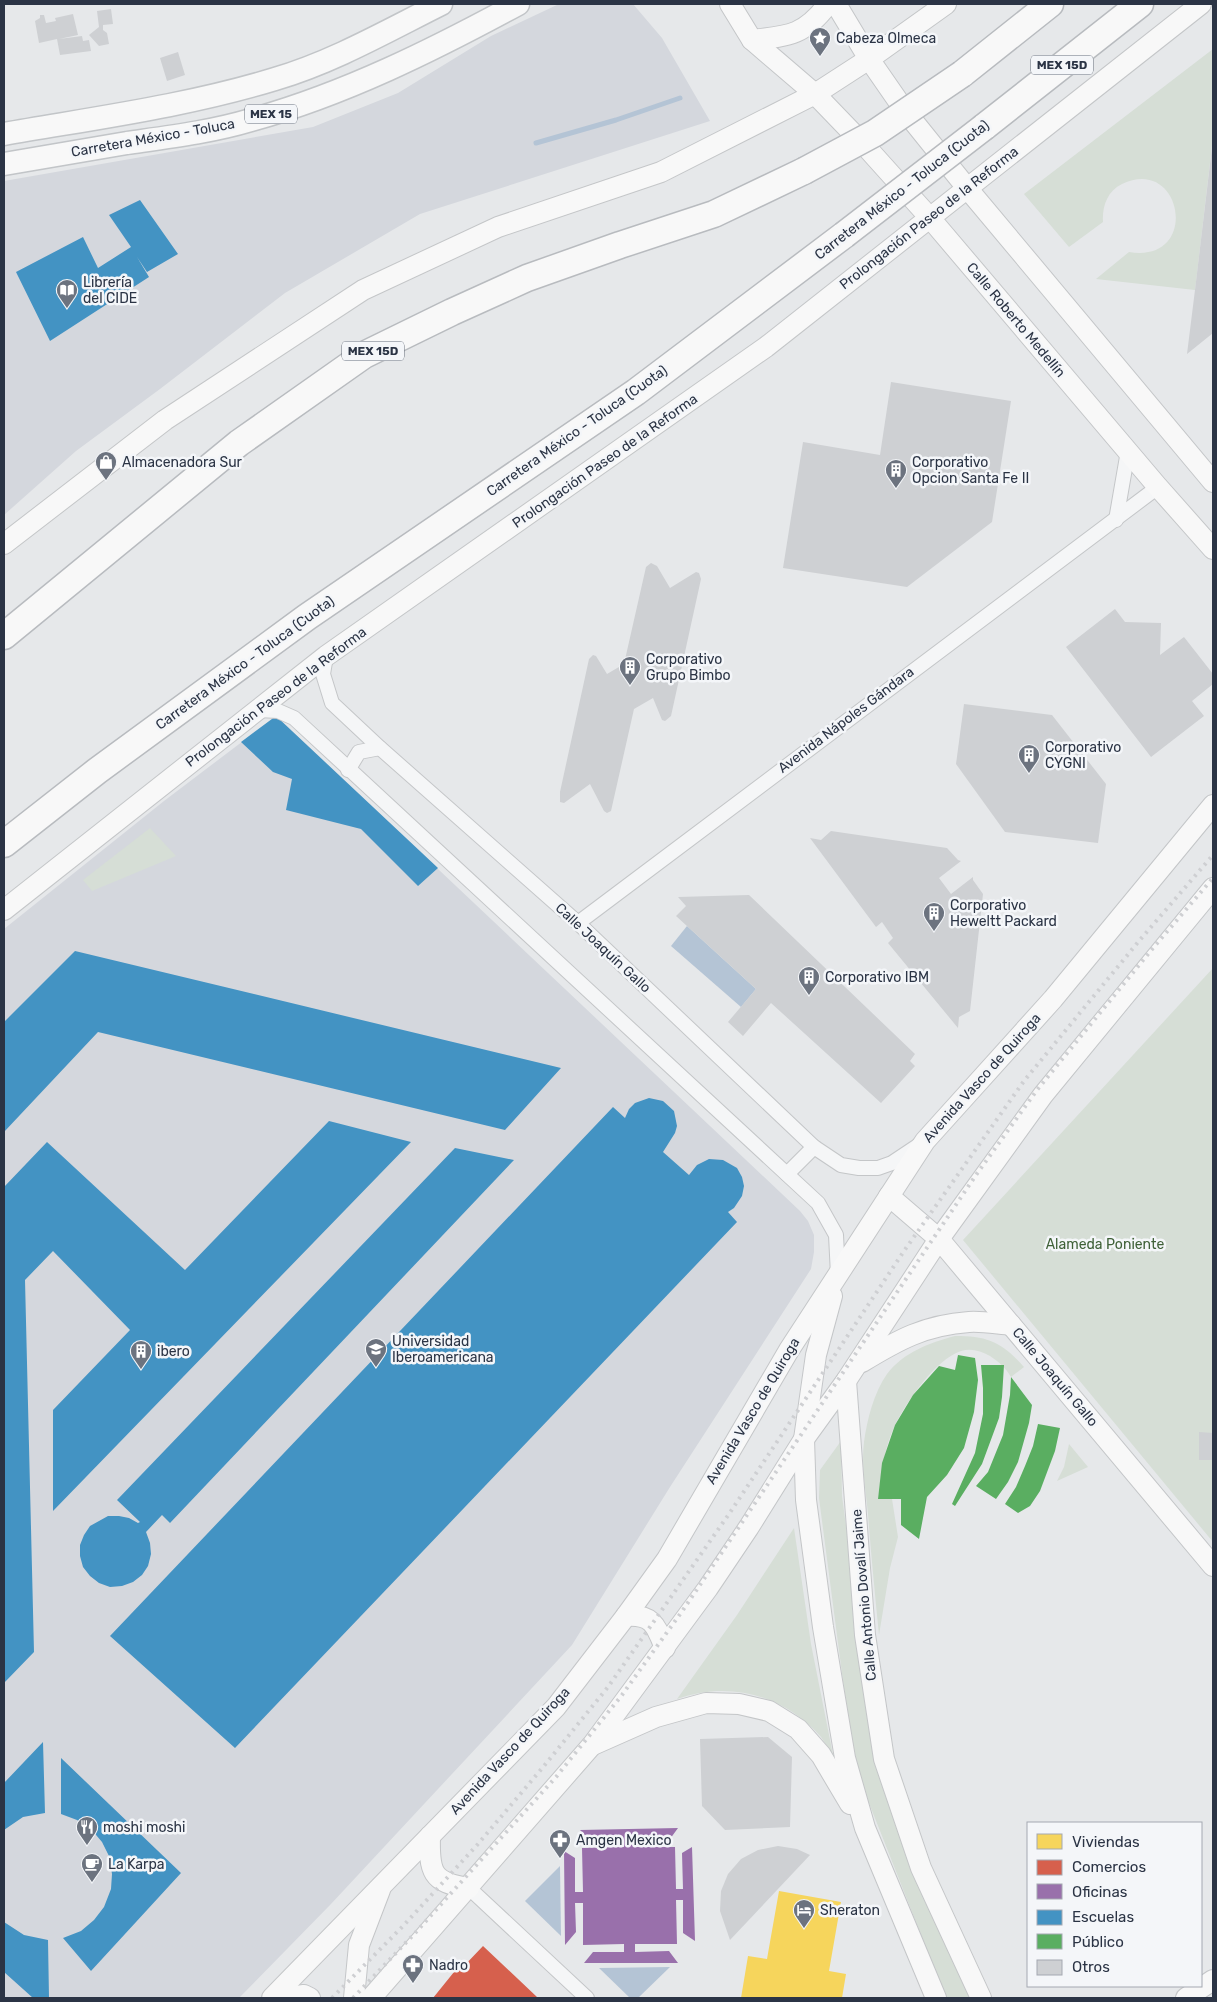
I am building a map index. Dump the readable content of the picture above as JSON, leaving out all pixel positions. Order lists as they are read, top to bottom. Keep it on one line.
{"streets":{"highway":["MEX 15D","Carretera México - Toluca (Cuota)"],"main road":["MEX 15","Carretera México - Toluca","Prolongación Paseo de la Reforma","Calle Roberto Medellín","Calle Joaquín Gallo","Avenida Vasco de Quiroga","Calle Antonio Dovalí Jaime"],"street":["Avenida Nápoles Gándara"]},"crossings":[["Prolongación Paseo de la Reforma","Calle Roberto Medellín"],["Prolongación Paseo de la Reforma","Calle Joaquín Gallo"],["Calle Roberto Medellín","Avenida Nápoles Gándara"],["Avenida Nápoles Gándara","Calle Joaquín Gallo"],["Calle Joaquín Gallo","Avenida Vasco de Quiroga"]],"parks":["Alameda Poniente"],"places":{"place":["Cabeza Olmeca"],"library":["Librería del CIDE"],"shop":["Almacenadora Sur"],"building":["Corporativo Opcion Santa Fe II","Corporativo Grupo Bimbo","Corporativo CYGNI","Corporativo Heweltt Packard","Corporativo IBM","ibero"],"school or university":["Universidad Iberoamericana"],"restaurant":["moshi moshi"],"pharmacy":["Amgen Mexico","Nadro"],"cafe":["La Karpa"],"hotel":["Sheraton"]},"legend":["Viviendas","Comercios","Oficinas","Escuelas","Público","Otros"]}
